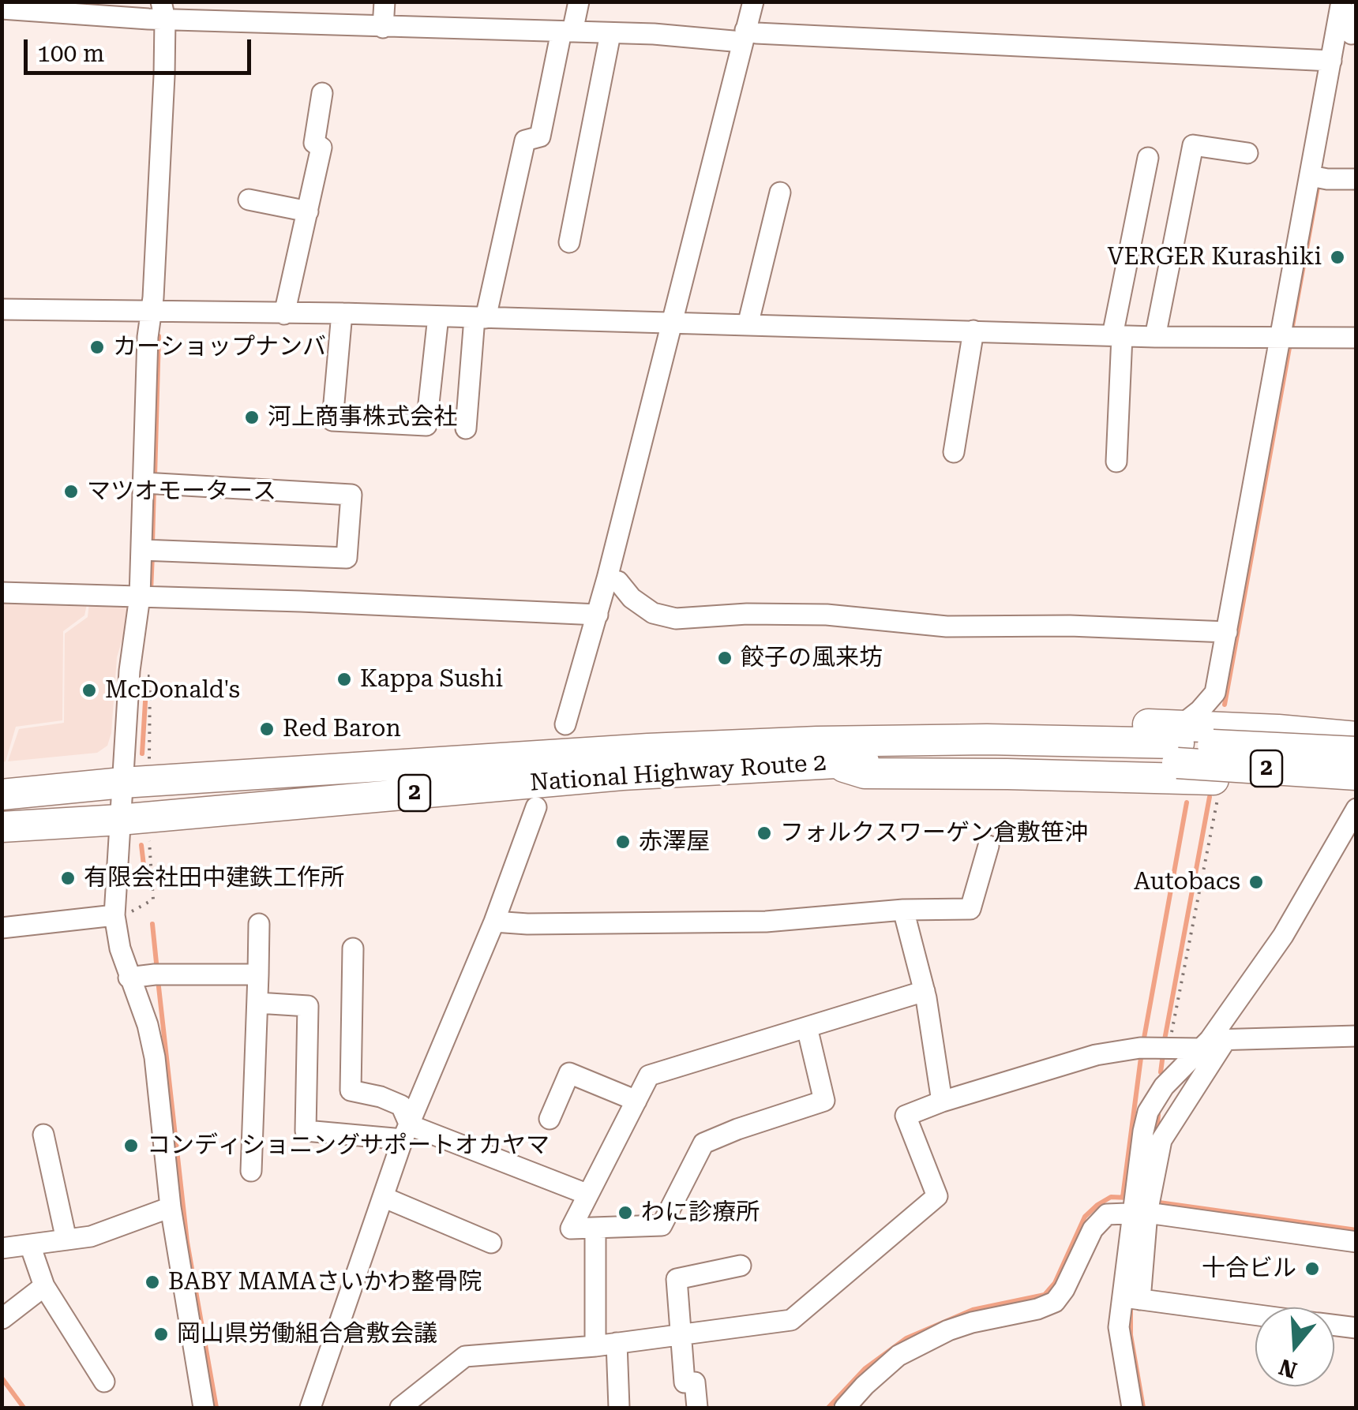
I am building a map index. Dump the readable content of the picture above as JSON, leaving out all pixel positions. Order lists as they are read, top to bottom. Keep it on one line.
{"streets":{"highway":["2","National Highway Route 2"]},"places":["VERGER Kurashiki","カーショップナンバ","河上商事株式会社","マツオモータース","餃子の風来坊","Kappa Sushi","McDonald's","Red Baron","フォルクスワーゲン倉敷笹沖","赤澤屋","有限会社田中建鉄工作所","Autobacs","コンディショニングサポートオカヤマ","わに診療所","十合ビル","BABY MAMAさいかわ整骨院","岡山県労働組合倉敷会議"],"scale_bar":"100 m","north":"bottom"}
